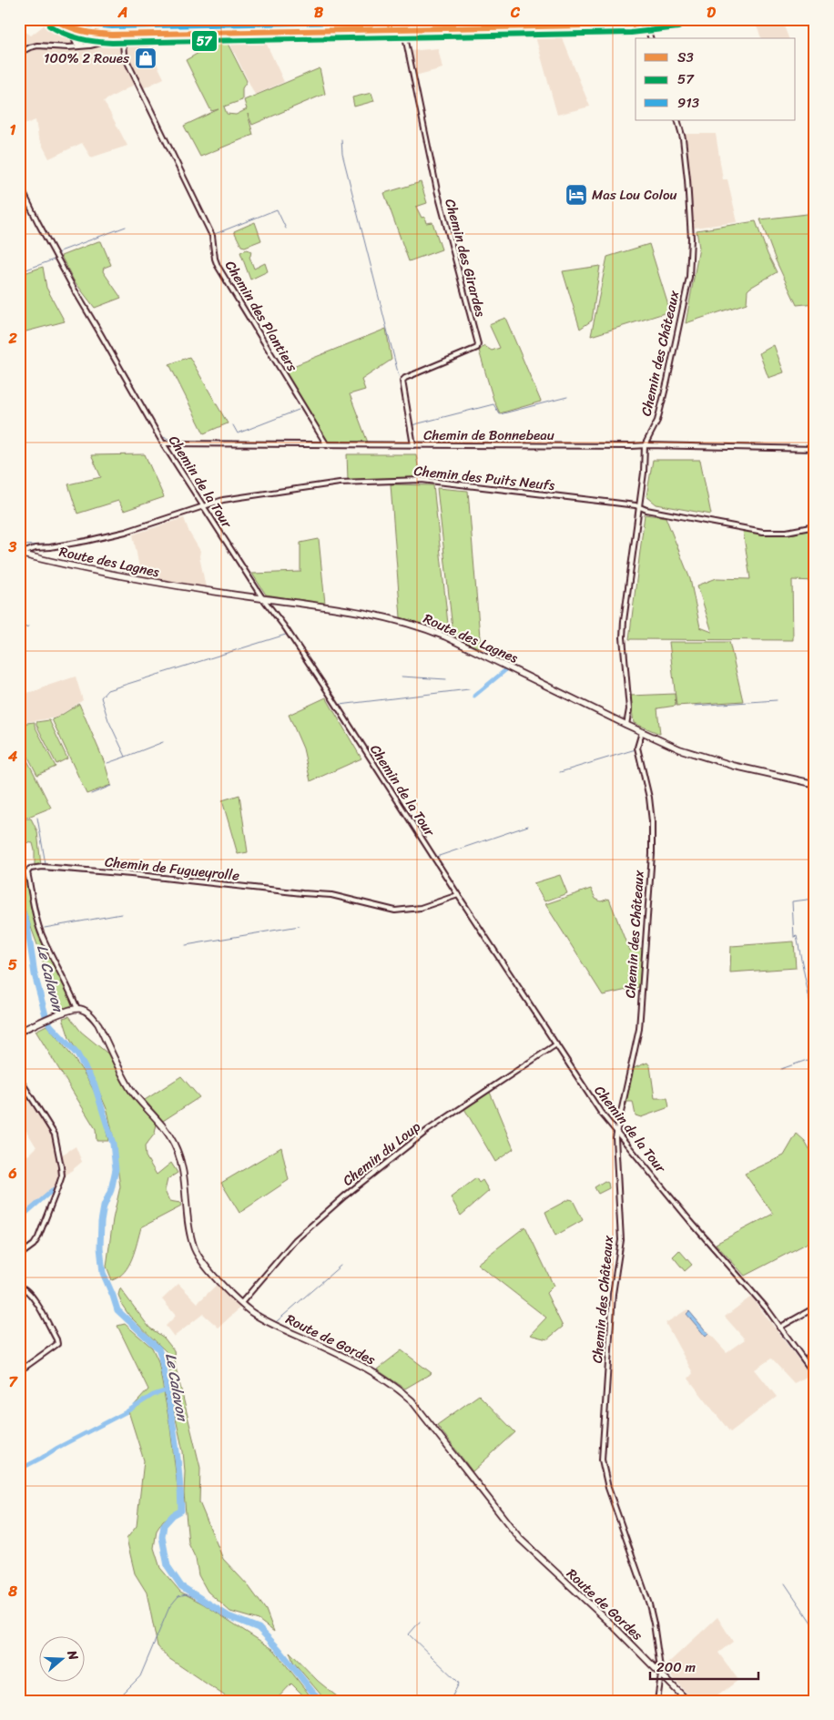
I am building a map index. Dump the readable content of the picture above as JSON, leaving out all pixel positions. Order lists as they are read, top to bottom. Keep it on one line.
{"streets":{"street":["Chemin des Girardes","Chemin des Plantiers","Chemin des Châteaux","Chemin de Bonnebeau","Chemin des Puits Neufs","Chemin de la Tour","Route des Lagnes","Chemin de Fugueyrolle","Chemin du Loup","Route de Gordes"]},"crossings":[["Chemin des Girardes","Chemin de Bonnebeau"],["Chemin des Plantiers","Chemin de Bonnebeau"],["Chemin des Châteaux","Chemin de Bonnebeau"],["Chemin des Châteaux","Chemin des Puits Neufs"],["Chemin des Châteaux","Chemin de la Tour"],["Chemin des Châteaux","Route des Lagnes"],["Chemin des Châteaux","Route de Gordes"],["Chemin de Bonnebeau","Chemin de la Tour"],["Chemin des Puits Neufs","Chemin de la Tour"],["Chemin des Puits Neufs","Route des Lagnes"],["Chemin de la Tour","Route des Lagnes"],["Chemin de la Tour","Chemin de Fugueyrolle"],["Chemin de la Tour","Chemin du Loup"],["Chemin de Fugueyrolle","Route de Gordes"],["Chemin du Loup","Route de Gordes"]],"water":["Le Calavon"],"places":{"shop":["100% 2 Roues"],"hotel":["Mas Lou Colou"]},"lines":["transit line S3","transit line 913","transit line 57"],"legend":["S3","57","913"],"scale_bar":"200 m","north":"right","grid":{"columns":["A","B","C","D"],"rows":["1","2","3","4","5","6","7","8"]}}
